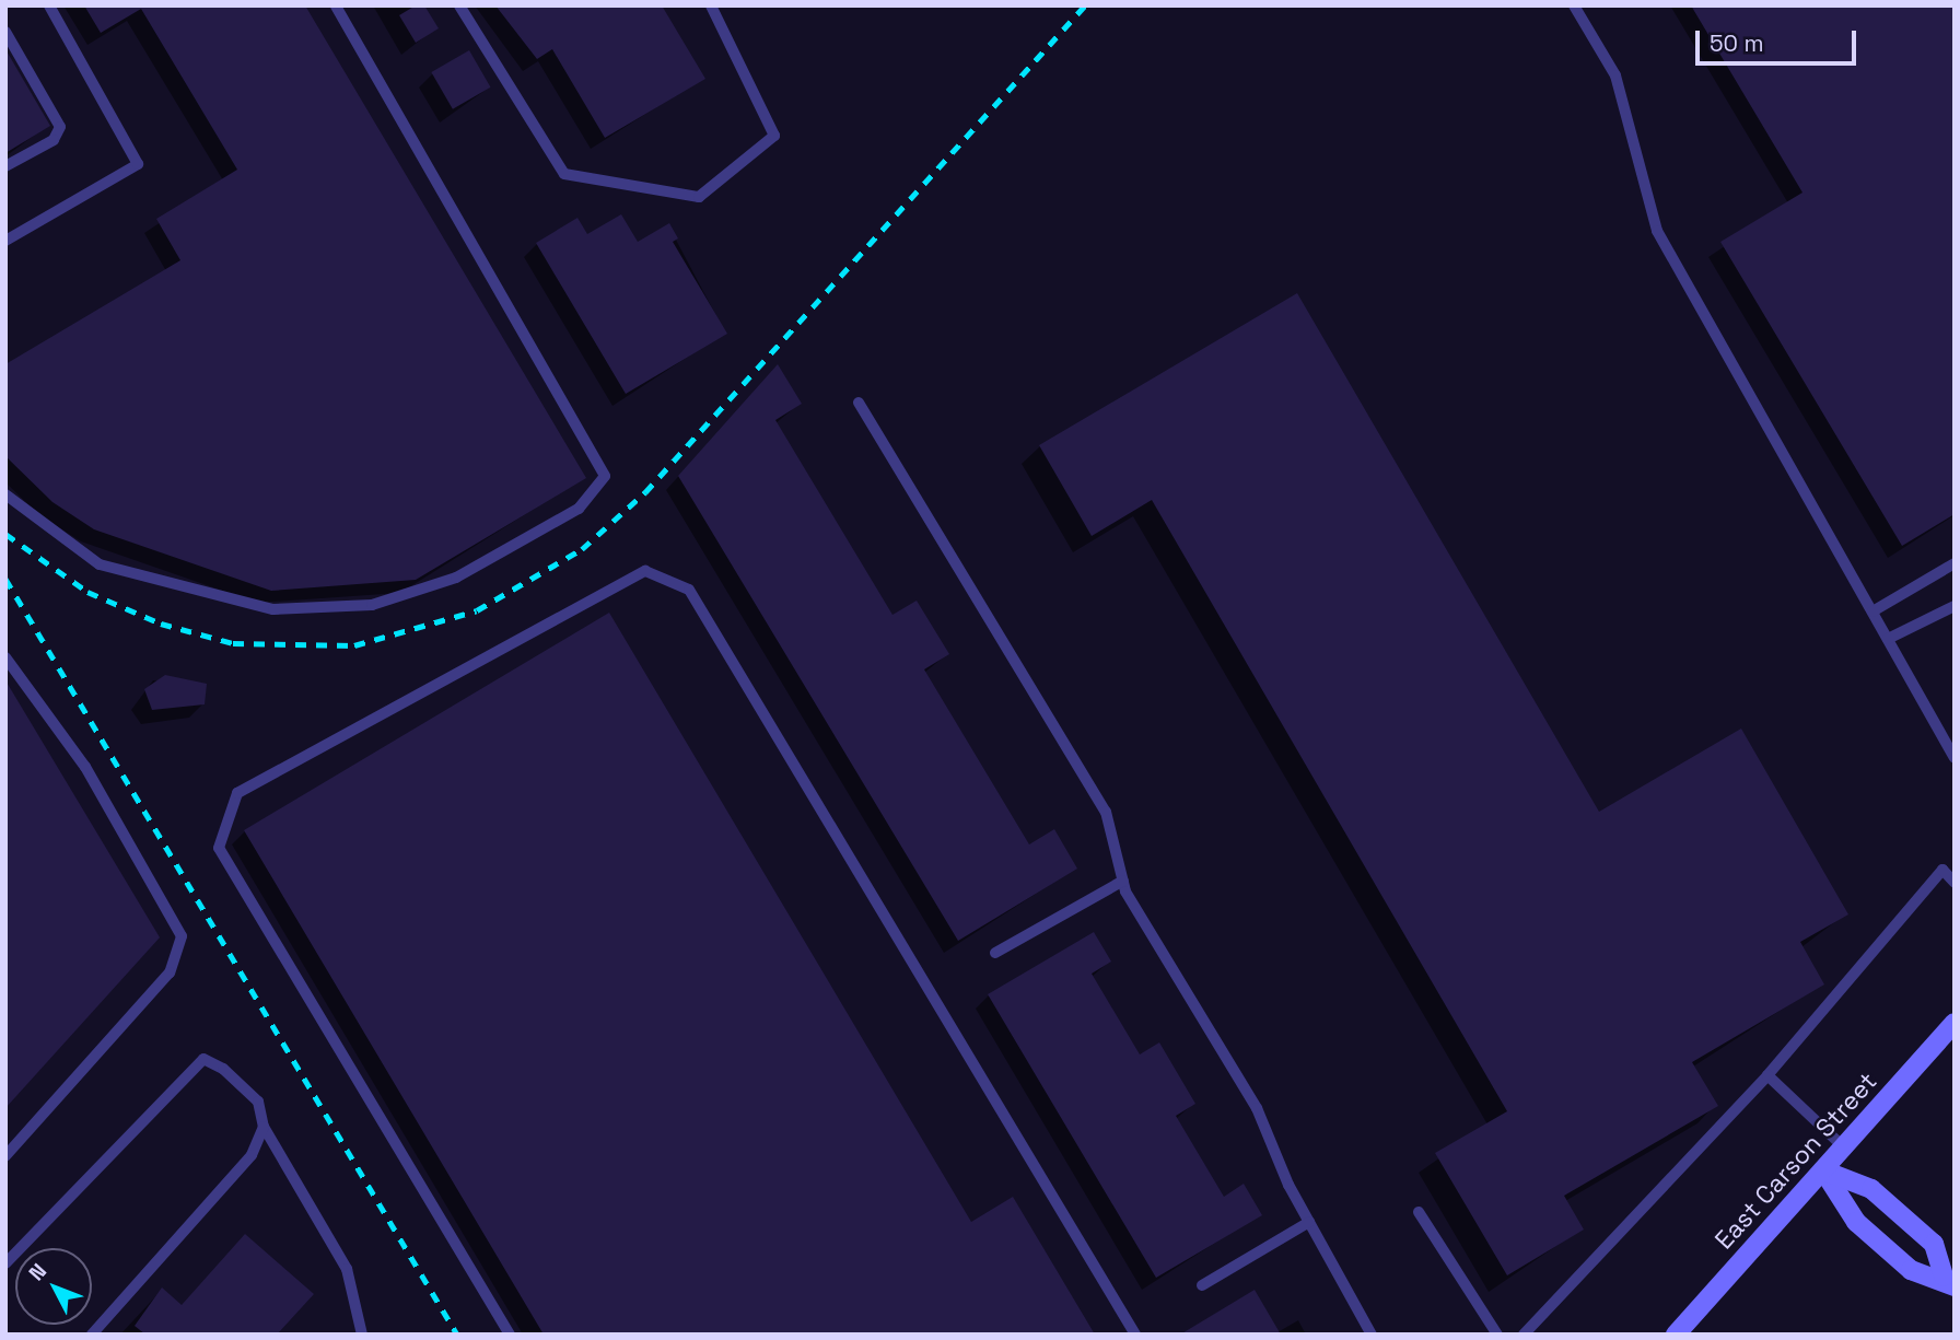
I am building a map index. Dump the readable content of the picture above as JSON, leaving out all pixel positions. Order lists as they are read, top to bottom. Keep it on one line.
{"streets":{"main road":["East Carson Street"]},"scale_bar":"50 m","north":"top left"}
